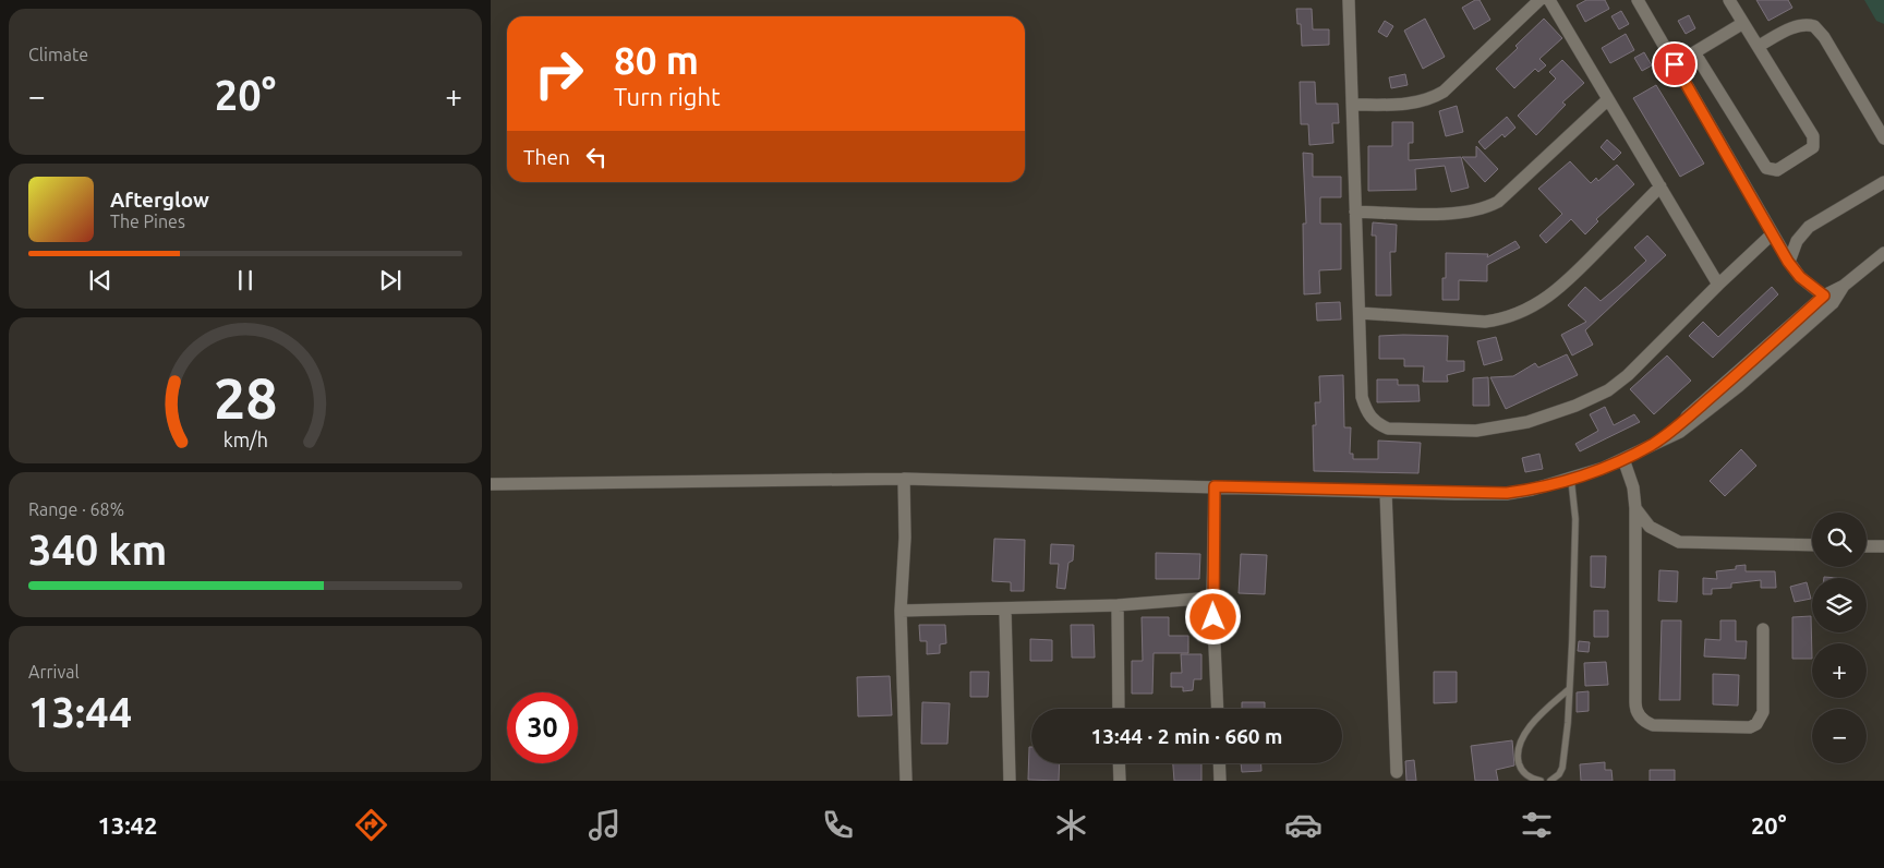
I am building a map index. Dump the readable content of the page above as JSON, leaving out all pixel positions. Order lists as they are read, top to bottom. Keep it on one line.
{"page":{"tile":["Climate",["Range · 68%","340 km"],["Arrival","13:44"]],"turn":["80 m","Turn right"],"heat":["−","20°","+"],"then":"Then","song":["Afterglow","The Pines"],"map_buttons":["+","−"],"limit":"30","trip":"13:44 · 2 min · 660 m","tabs":["13:42","20°"],"gauge":["28","km/h"]}}
